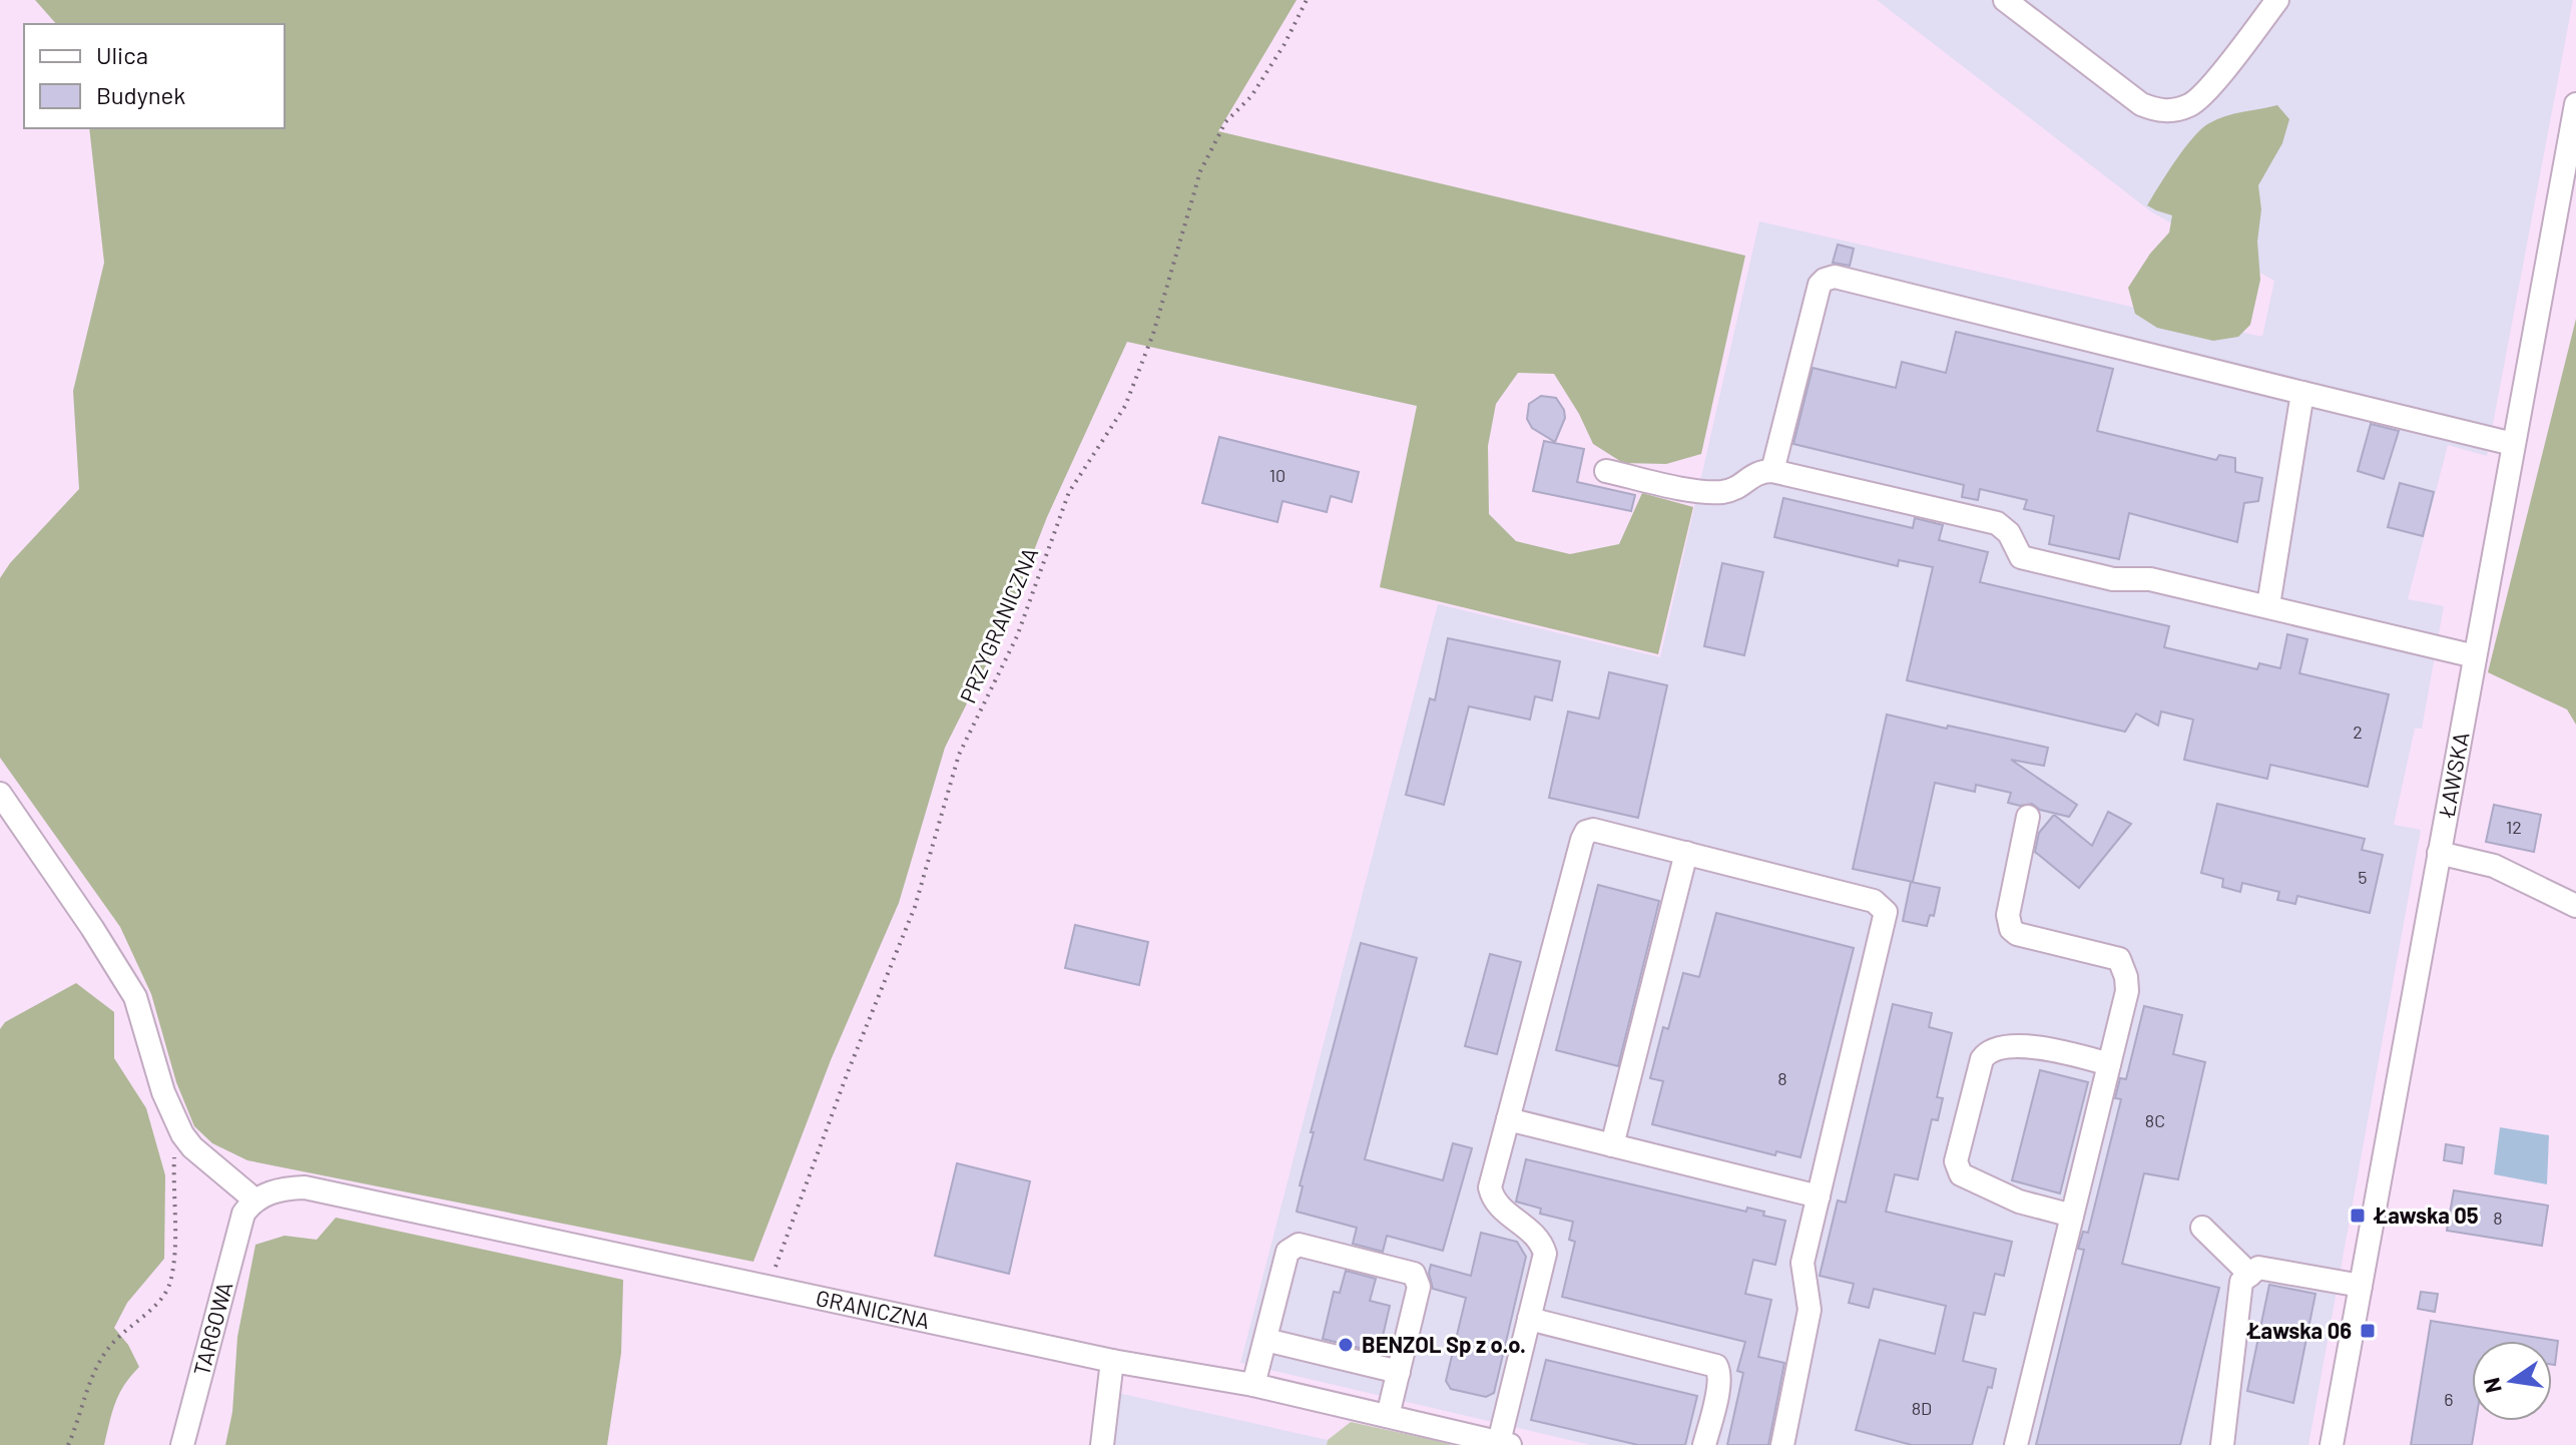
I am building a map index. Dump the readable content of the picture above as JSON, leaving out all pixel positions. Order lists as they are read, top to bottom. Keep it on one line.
{"streets":{"street":["ŁAWSKA","GRANICZNA","TARGOWA"],"path":["PRZYGRANICZNA"]},"crossings":[["PRZYGRANICZNA","GRANICZNA"],["GRANICZNA","TARGOWA"]],"places":{"transit":["Ławska 05","Ławska 06"],"other":["BENZOL Sp z o.o."]},"house_numbers":["10","2","12","5","8","8C","8","6","8D"],"legend":["Ulica","Budynek"],"north":"left"}
